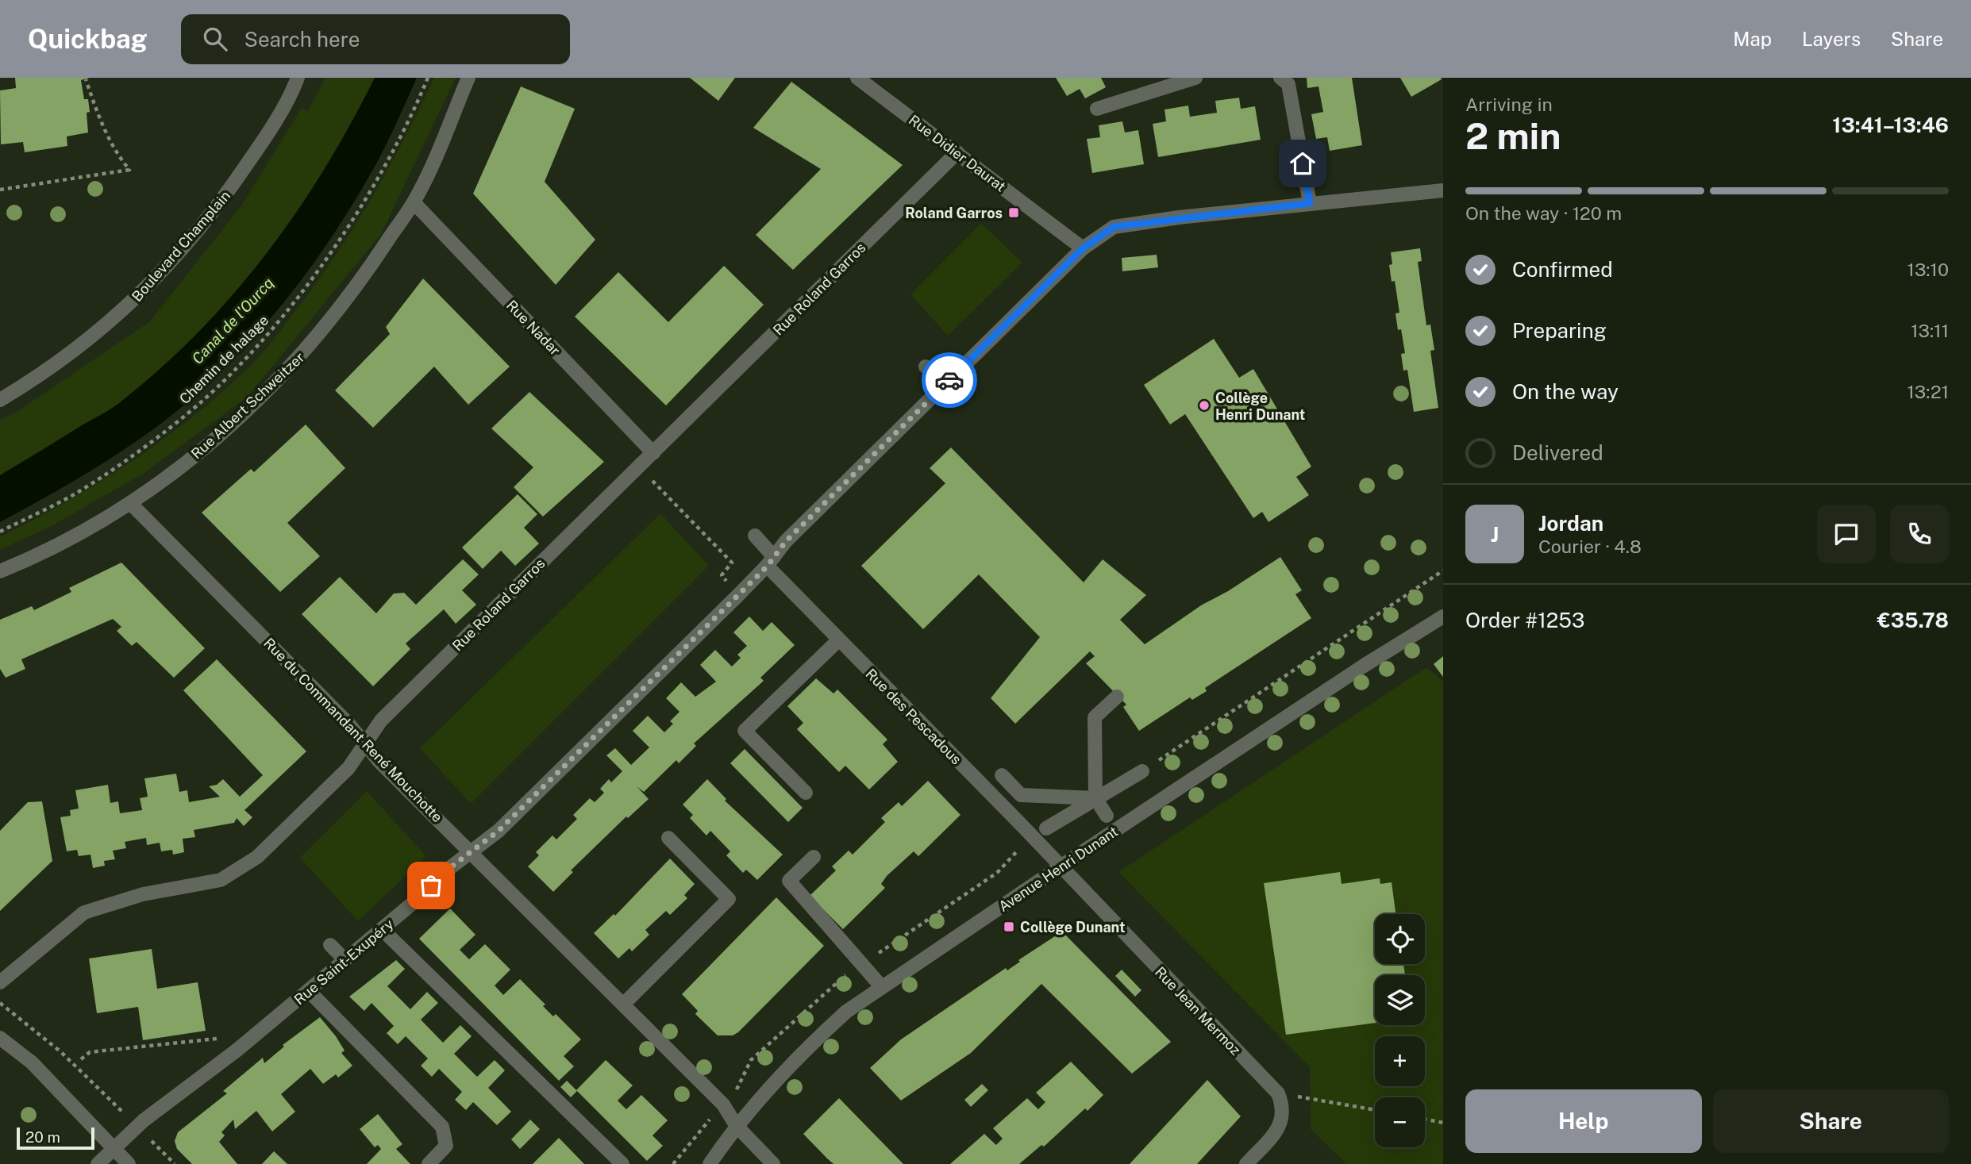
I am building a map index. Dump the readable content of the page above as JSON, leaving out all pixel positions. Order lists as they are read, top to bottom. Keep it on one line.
{"streets":{"street":["Rue Didier Daurat","Boulevard Champlain","Rue Roland Garros","Rue Nadar","Rue Albert Schweitzer","Rue des Pescadous","Rue du Commandant René Mouchotte","Avenue Henri Dunant","Rue Saint-Exupéry","Rue Jean Mermoz"],"path":["Chemin de halage"]},"crossings":[["Rue Didier Daurat","Rue Roland Garros"],["Rue Didier Daurat","Rue Saint-Exupéry"],["Rue Roland Garros","Rue Nadar"],["Rue Roland Garros","Rue du Commandant René Mouchotte"],["Rue Nadar","Rue Albert Schweitzer"],["Rue Albert Schweitzer","Rue du Commandant René Mouchotte"],["Rue des Pescadous","Avenue Henri Dunant"],["Rue des Pescadous","Rue Saint-Exupéry"],["Rue des Pescadous","Rue Jean Mermoz"],["Rue du Commandant René Mouchotte","Avenue Henri Dunant"],["Rue du Commandant René Mouchotte","Rue Saint-Exupéry"],["Avenue Henri Dunant","Rue Jean Mermoz"]],"water":["Canal de l'Ourcq"],"places":{"transit":["Roland Garros","Collège Dunant"],"other":["Collège Henri Dunant"]},"scale_bar":"20 m","page":{"header":"Quickbag","search":"Search here","nav":["Map","Layers","Share"],"heading":["2 min","Arriving in","13:41–13:46"],"panel":["Jordan","Courier · 4.8","Order #1253","€35.78"],"bar":"On the way · 120 m","list":[["Confirmed","13:10"],["Preparing","13:11"],["On the way","13:21"],"Delivered"],"round":"J","map_buttons":["+","−"],"buttons":["Help","Share"],"scale":"20 m"}}
